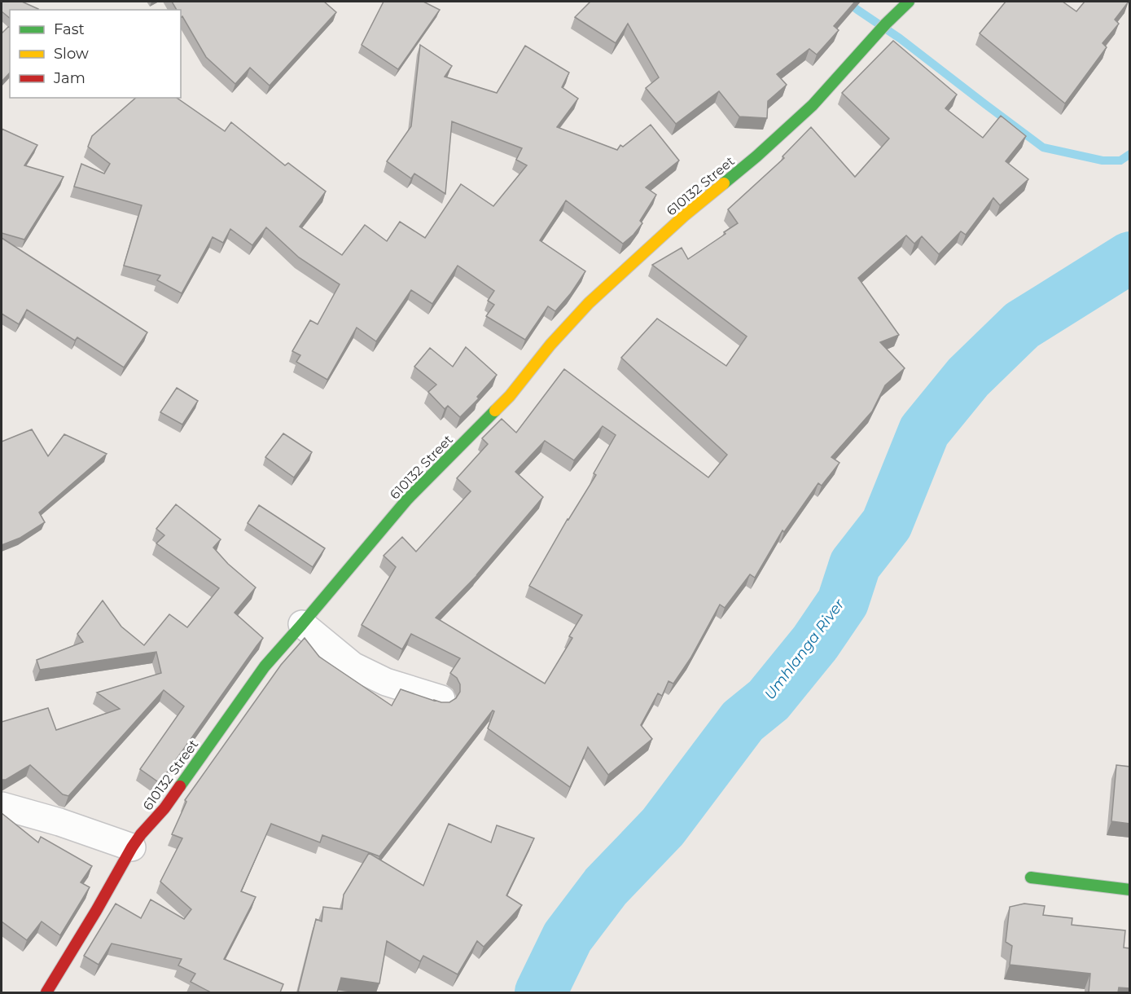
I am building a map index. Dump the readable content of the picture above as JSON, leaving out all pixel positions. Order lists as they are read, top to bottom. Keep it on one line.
{"streets":{"street":["610132 Street"]},"water":["Umhlanga River"],"legend":["Fast","Slow","Jam"]}
